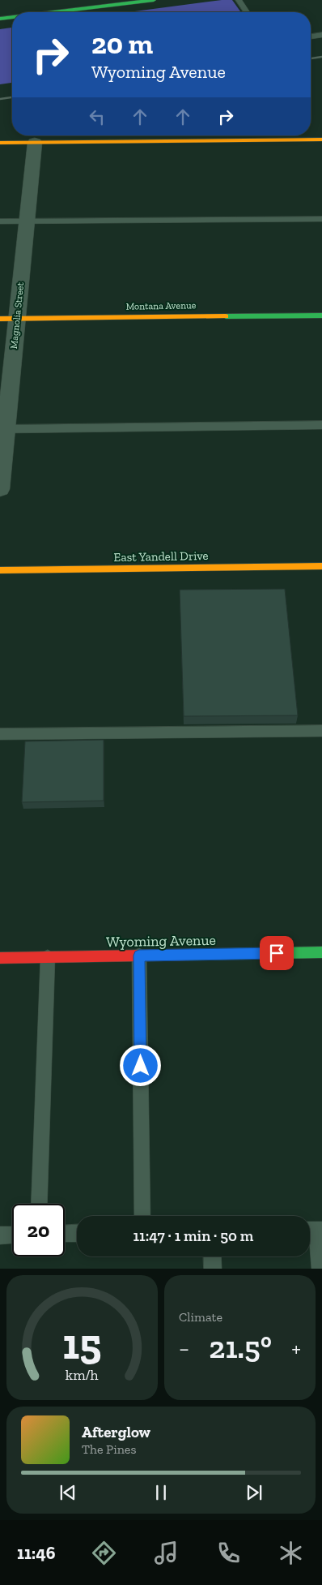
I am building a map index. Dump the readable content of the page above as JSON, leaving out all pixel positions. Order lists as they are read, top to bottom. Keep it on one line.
{"streets":{"street":["Montana Avenue","Magnolia Street","East Yandell Drive","Wyoming Avenue"]},"crossings":[["Montana Avenue","Magnolia Street"]],"page":{"turn":["20 m","Wyoming Avenue"],"limit":"20","trip":"11:47 · 1 min · 50 m","tile":"Climate","heat":["−","21.5°","+"],"song":["Afterglow","The Pines"],"tabs":"11:46","gauge":["15","km/h"]}}
